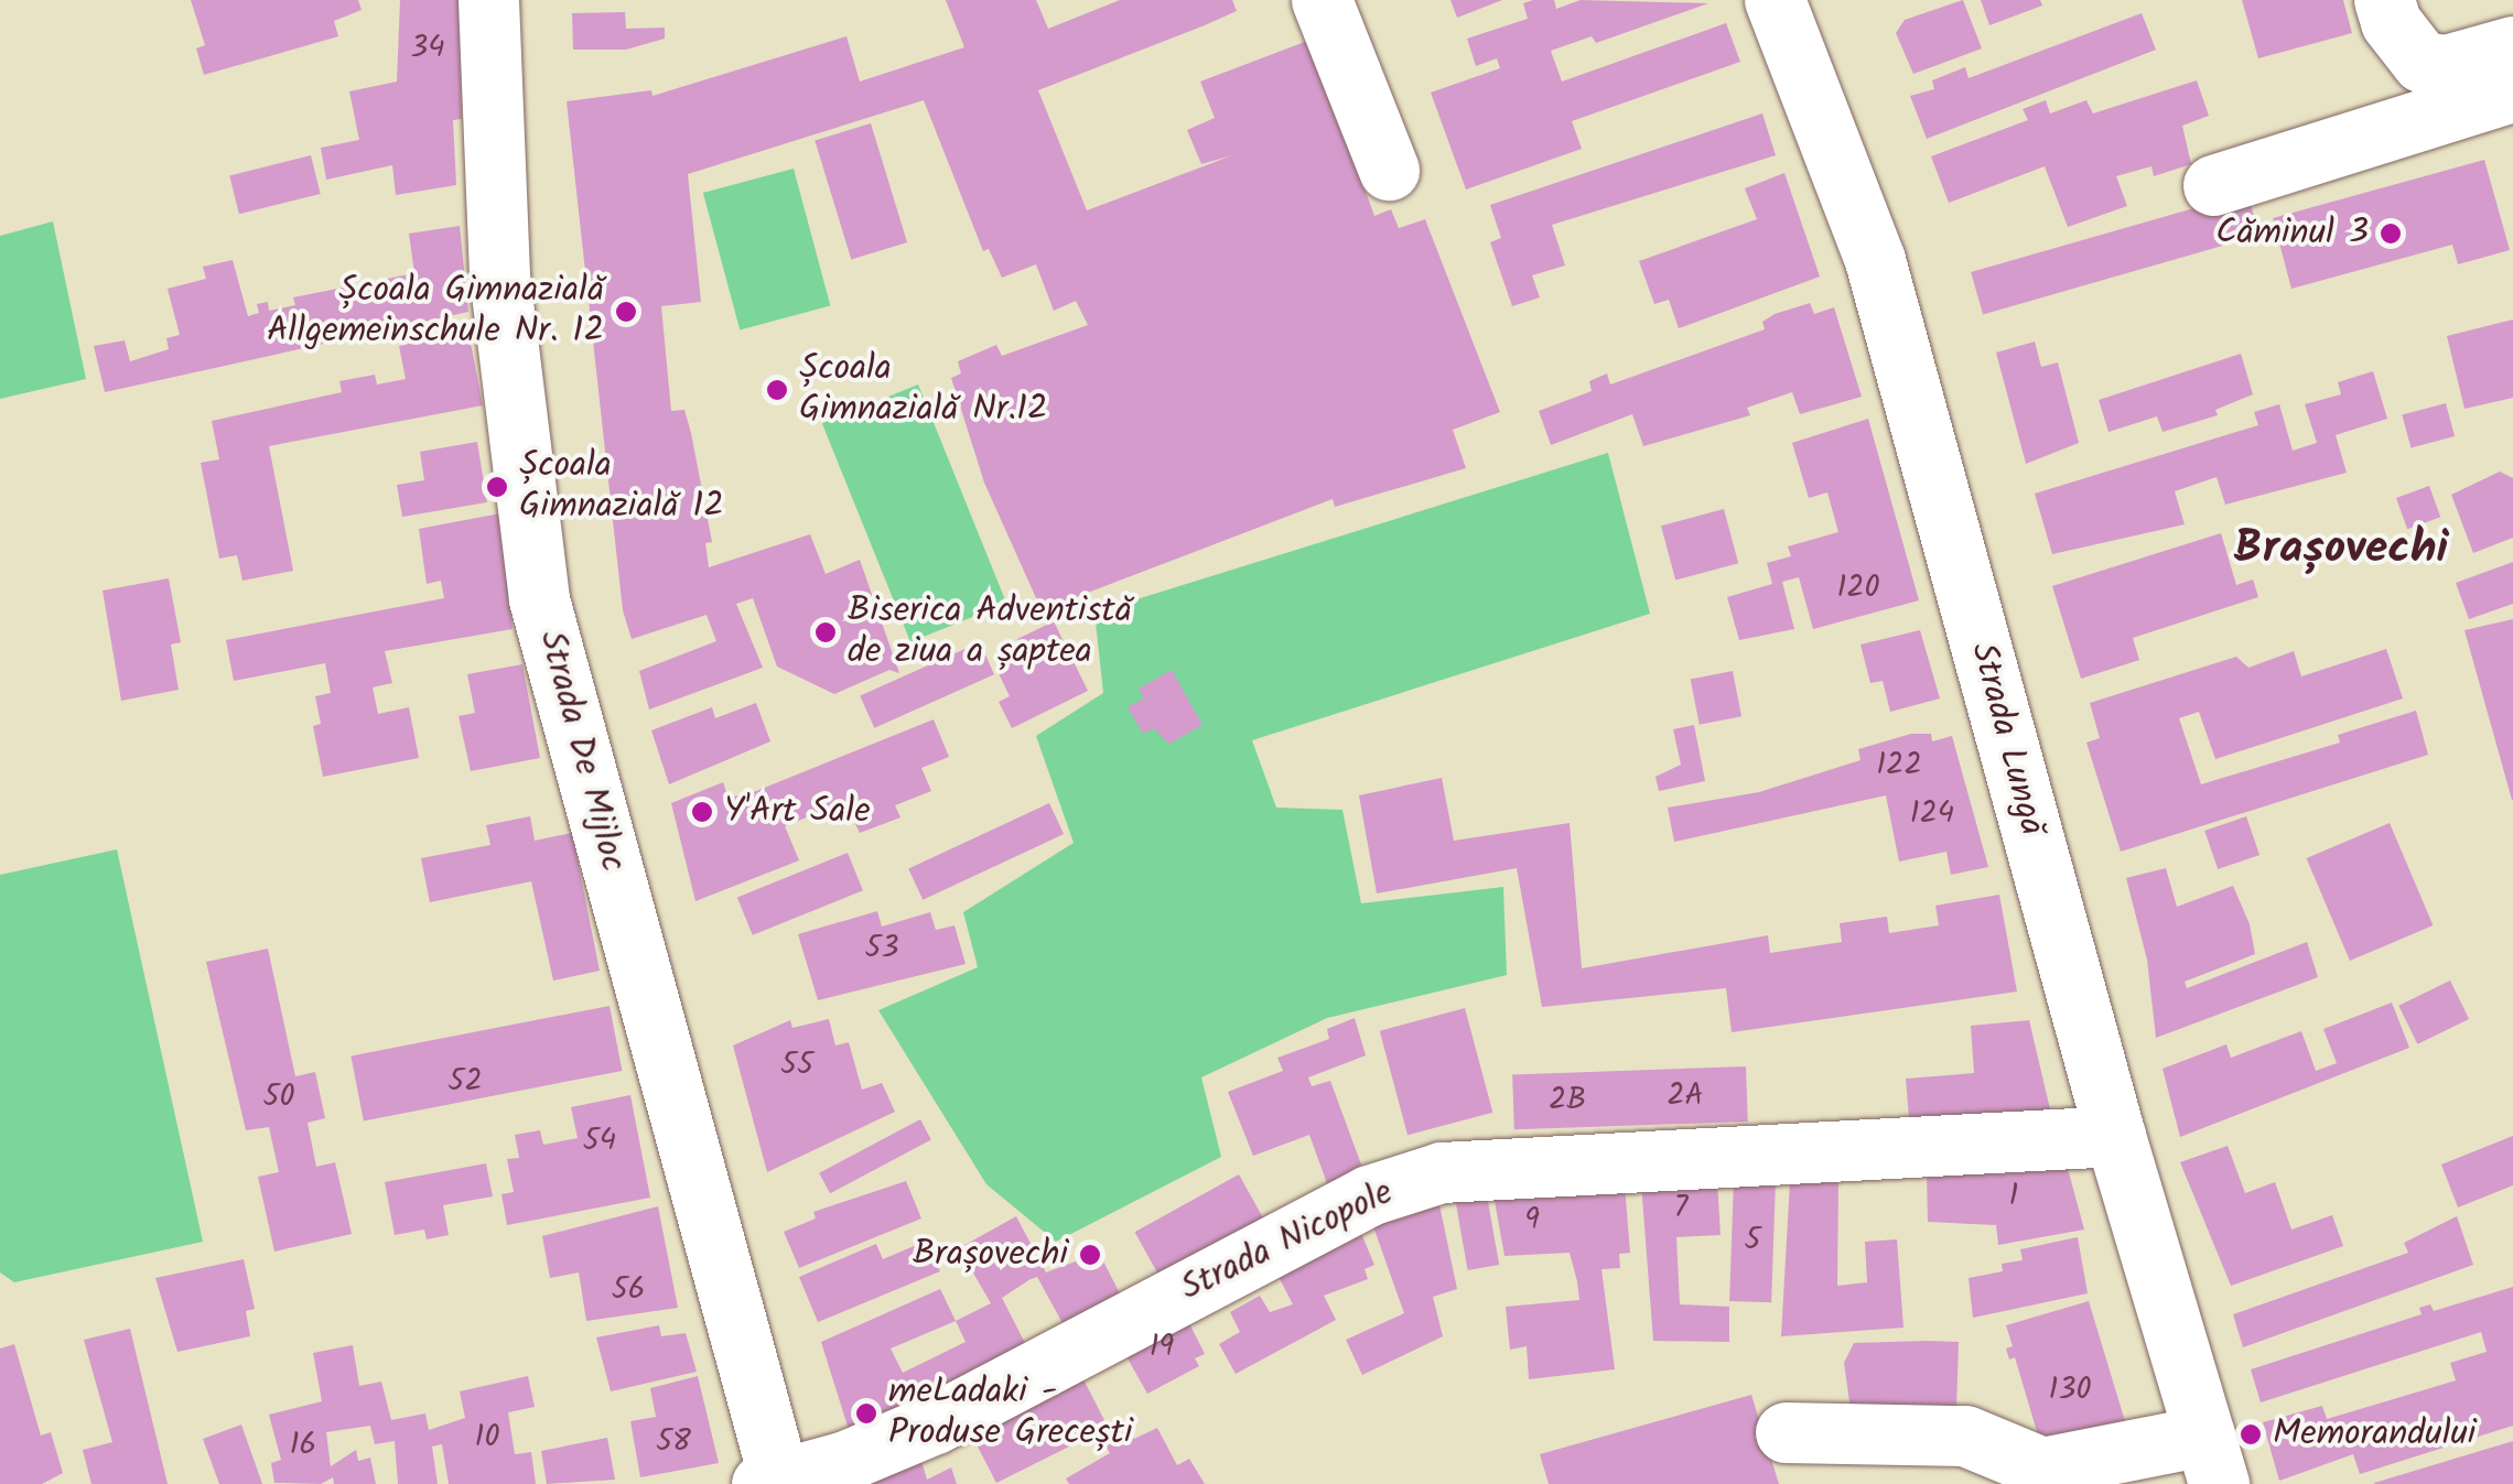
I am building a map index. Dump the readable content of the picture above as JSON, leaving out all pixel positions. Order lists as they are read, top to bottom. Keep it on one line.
{"streets":{"main road":["Strada Lungă","Strada De Mijloc","Strada Nicopole"]},"crossings":[["Strada Lungă","Strada Nicopole"],["Strada De Mijloc","Strada Nicopole"]],"districts":["Brașovechi"],"places":["Căminul 3","Școala Gimnazială Allgemeinschule Nr. 12","Școala Gimnazială Nr.12","Școala Gimnazială 12","Biserica Adventistă de ziua a șaptea","Y'Art Sale","Brașovechi","meLadaki - Produse Grecești","Memorandului"],"house_numbers":["34","120","122","124","53","55","52","2A","50","2B","54","1","7","9","5","56","19","130","10","58","16"]}
